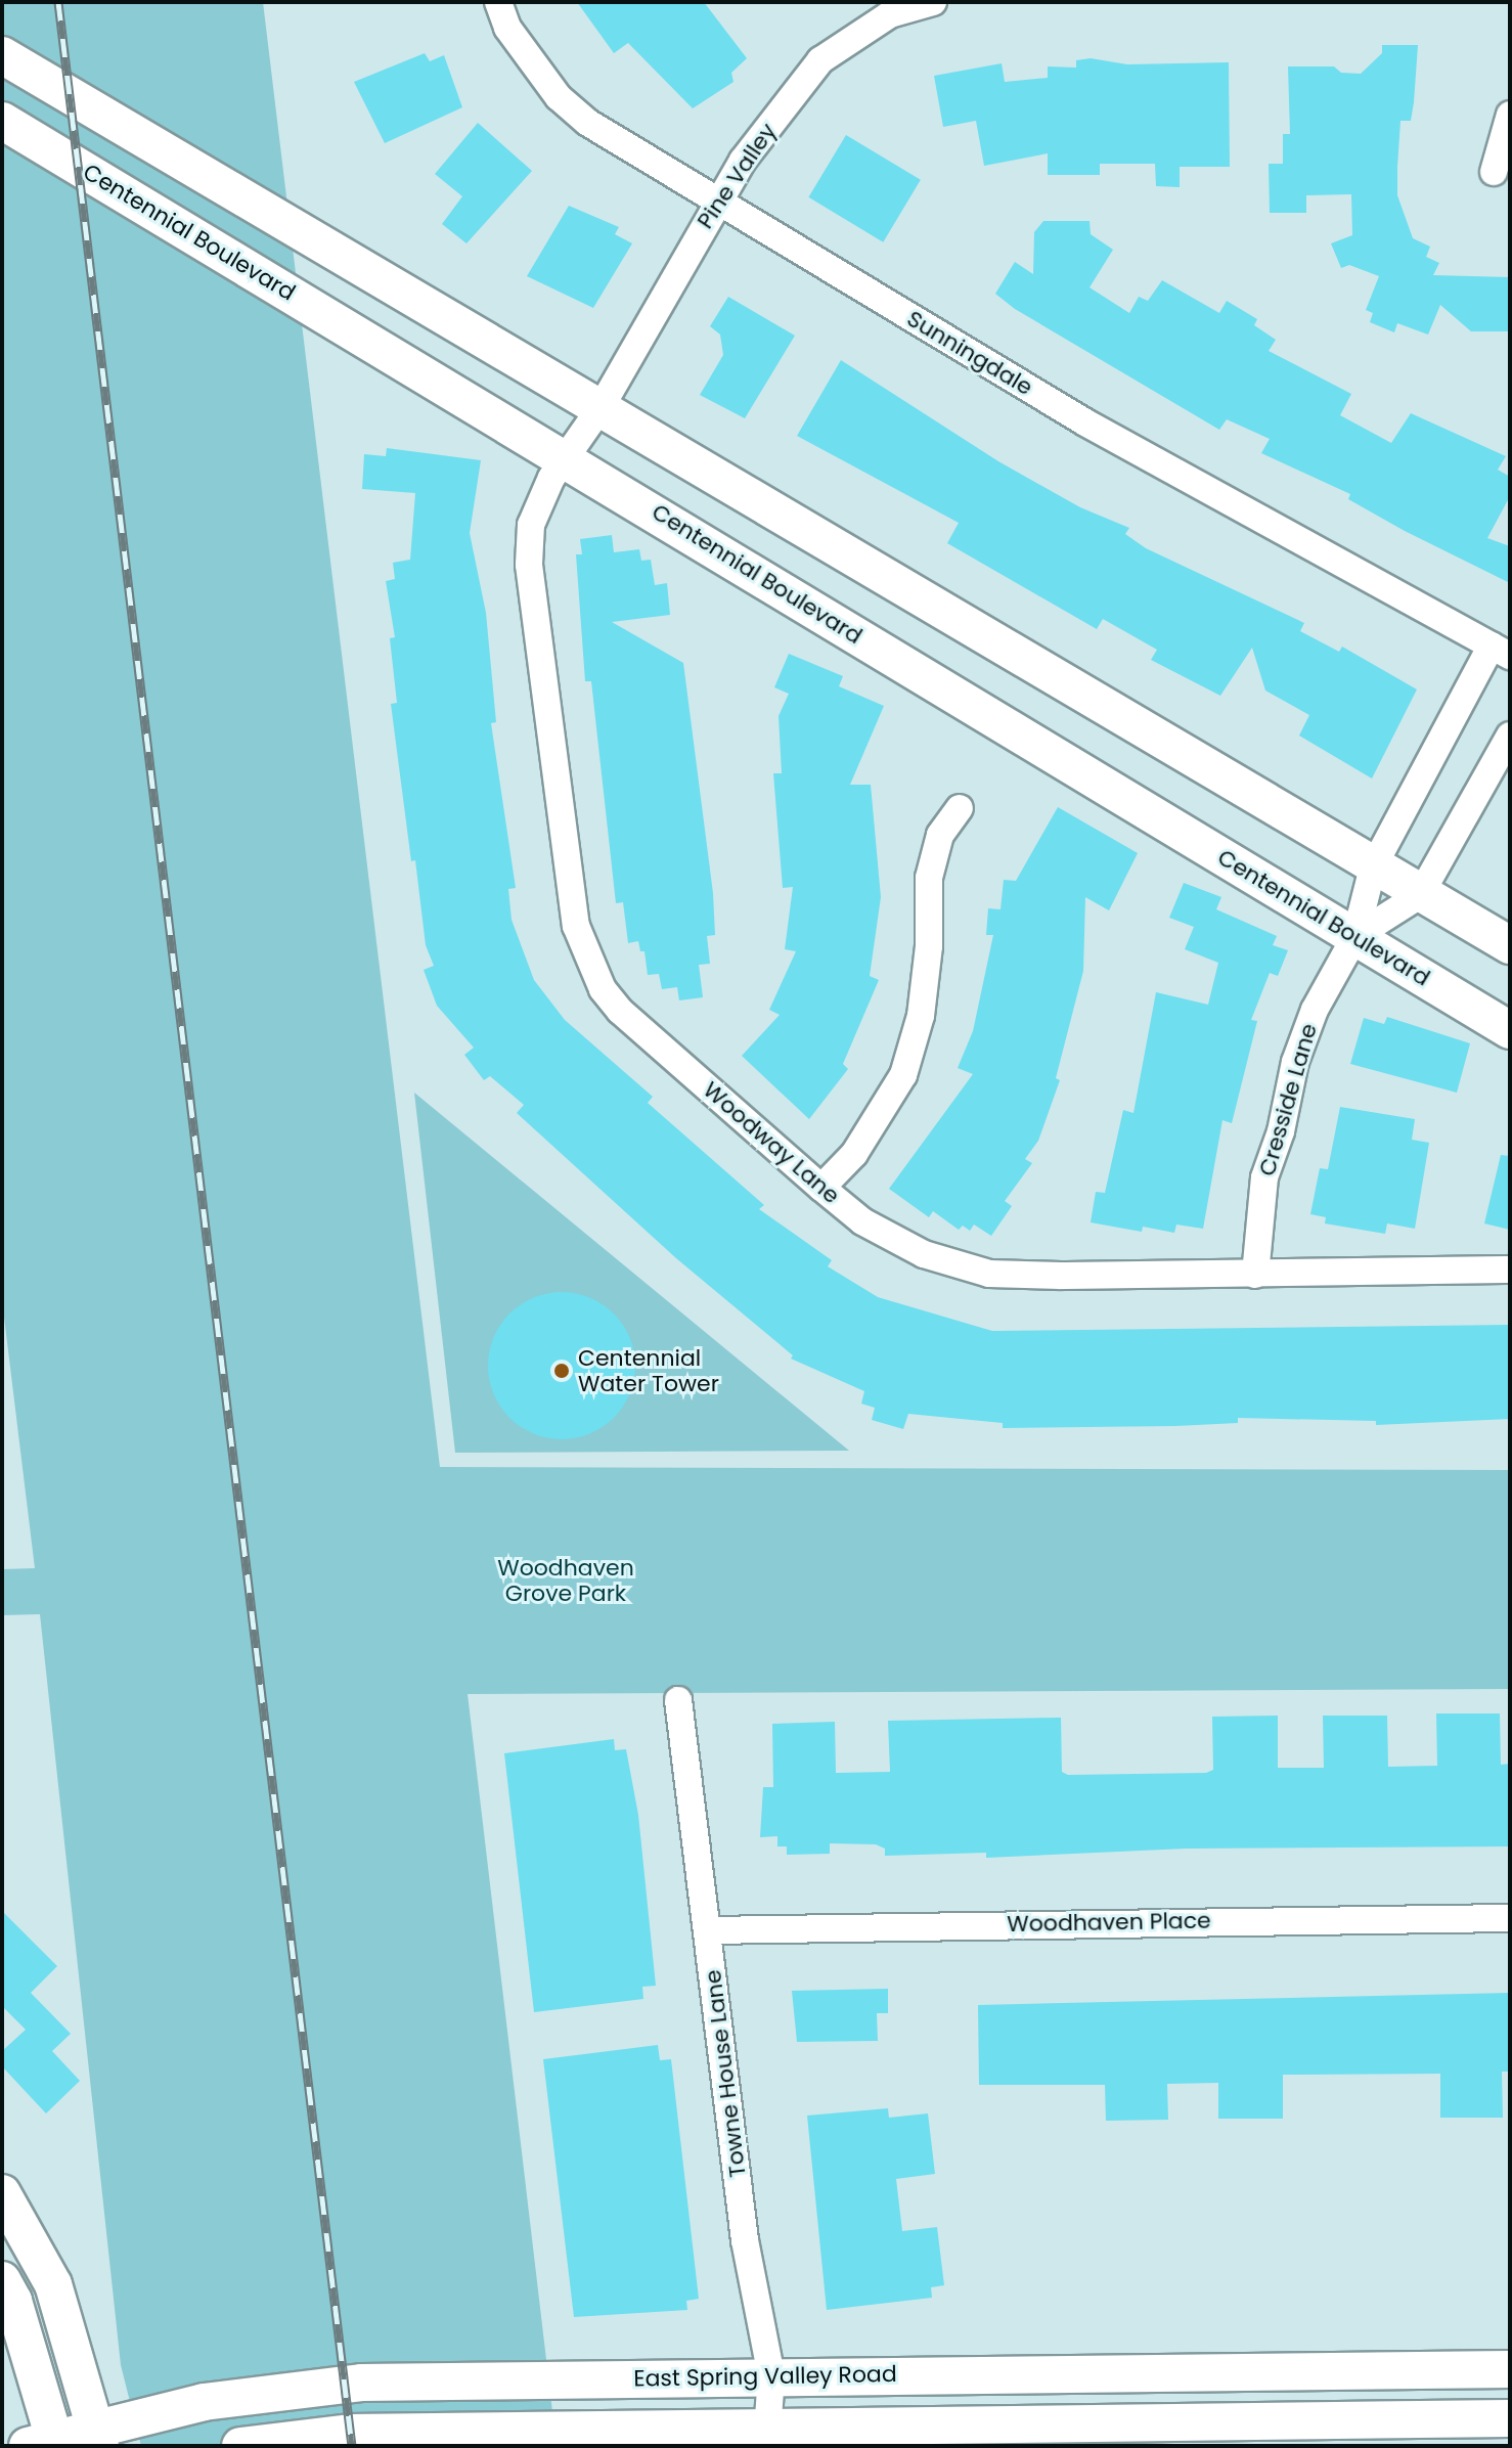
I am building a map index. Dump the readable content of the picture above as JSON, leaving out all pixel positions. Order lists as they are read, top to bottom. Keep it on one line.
{"streets":{"main road":["Centennial Boulevard","East Spring Valley Road"],"street":["Pine Valley","Sunningdale","Cresside Lane","Woodway Lane","Woodhaven Place","Towne House Lane"]},"crossings":[["Pine Valley","Centennial Boulevard"],["Pine Valley","Sunningdale"],["Pine Valley","Woodway Lane"],["Centennial Boulevard","Sunningdale"],["Centennial Boulevard","Cresside Lane"],["Centennial Boulevard","Woodway Lane"],["Sunningdale","Cresside Lane"],["Cresside Lane","Woodway Lane"],["Woodhaven Place","Towne House Lane"],["Towne House Lane","East Spring Valley Road"]],"parks":["Woodhaven Grove Park"],"places":["Centennial Water Tower"]}
